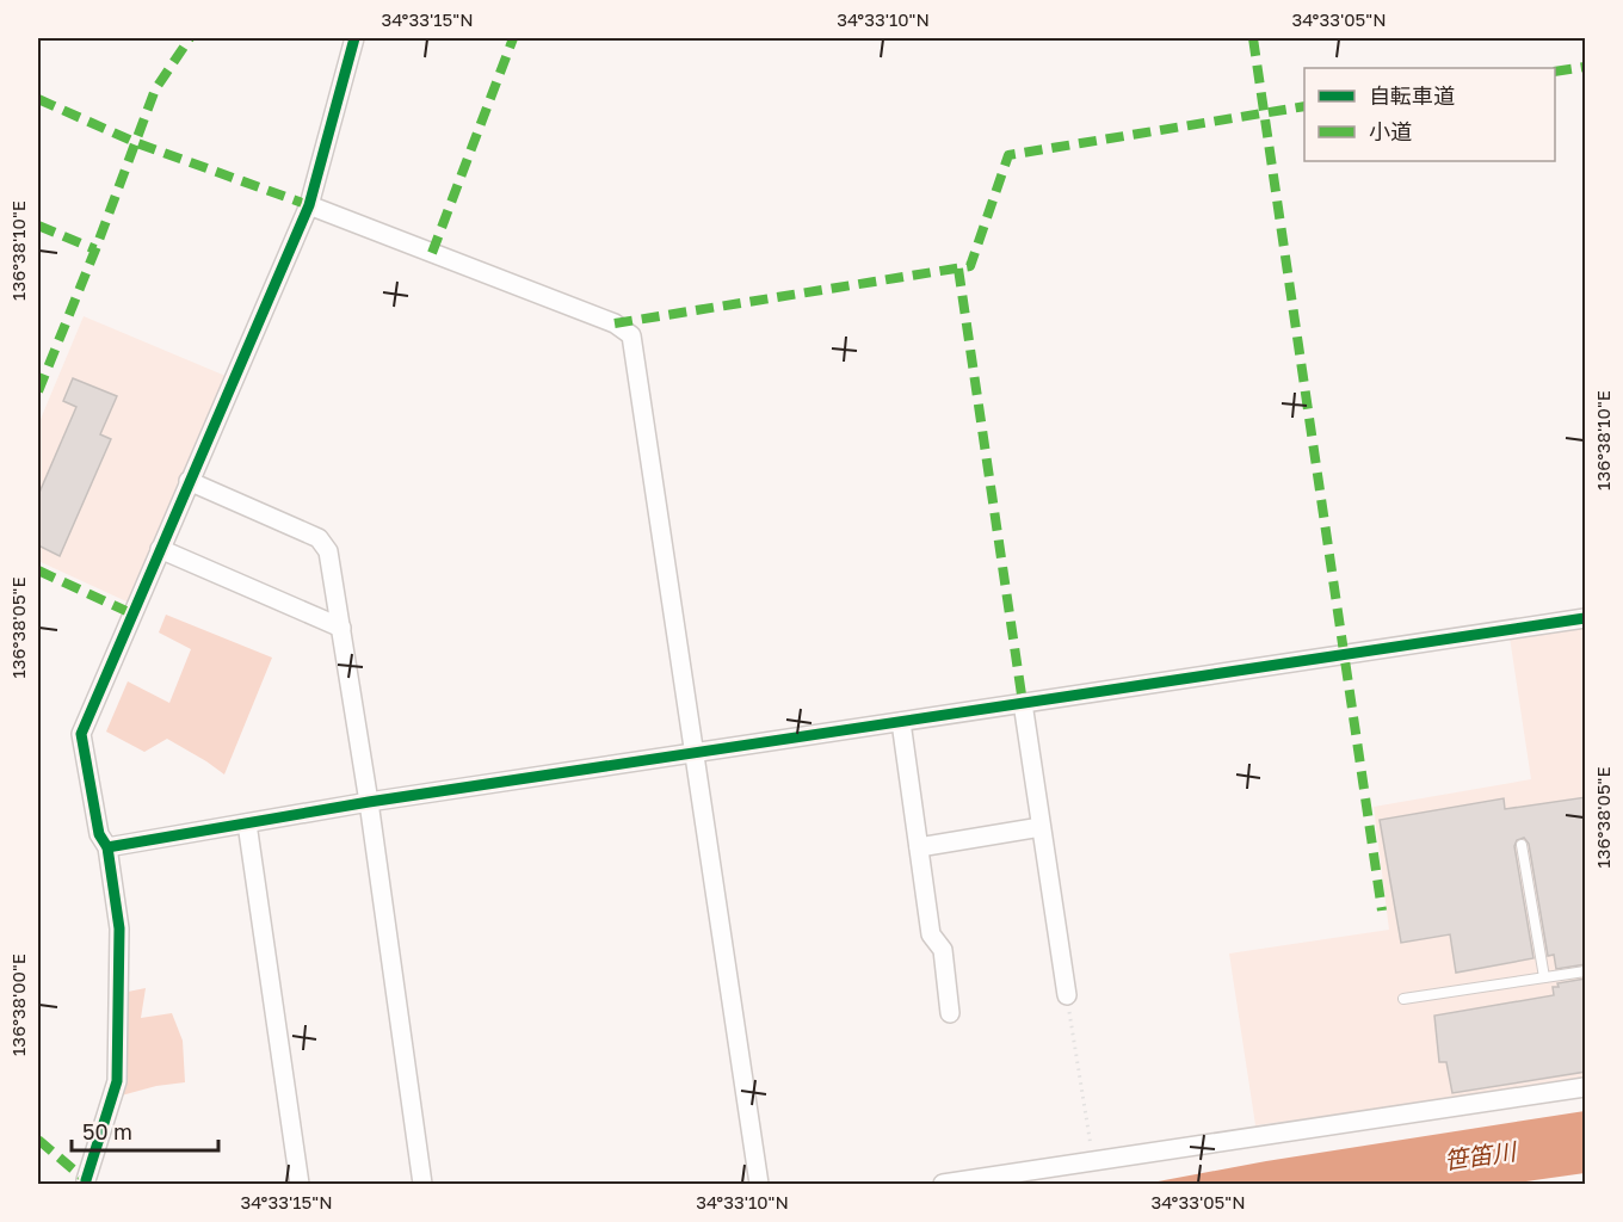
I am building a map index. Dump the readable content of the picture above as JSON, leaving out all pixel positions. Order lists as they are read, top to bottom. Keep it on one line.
{"water":["笹笛川"],"legend":["自転車道","小道"],"scale_bar":"50 m","coordinates":["34°33'15\"N","34°33'10\"N","34°33'05\"N","136°38'10\"E","136°38'05\"E","136°38'00\"E"]}
